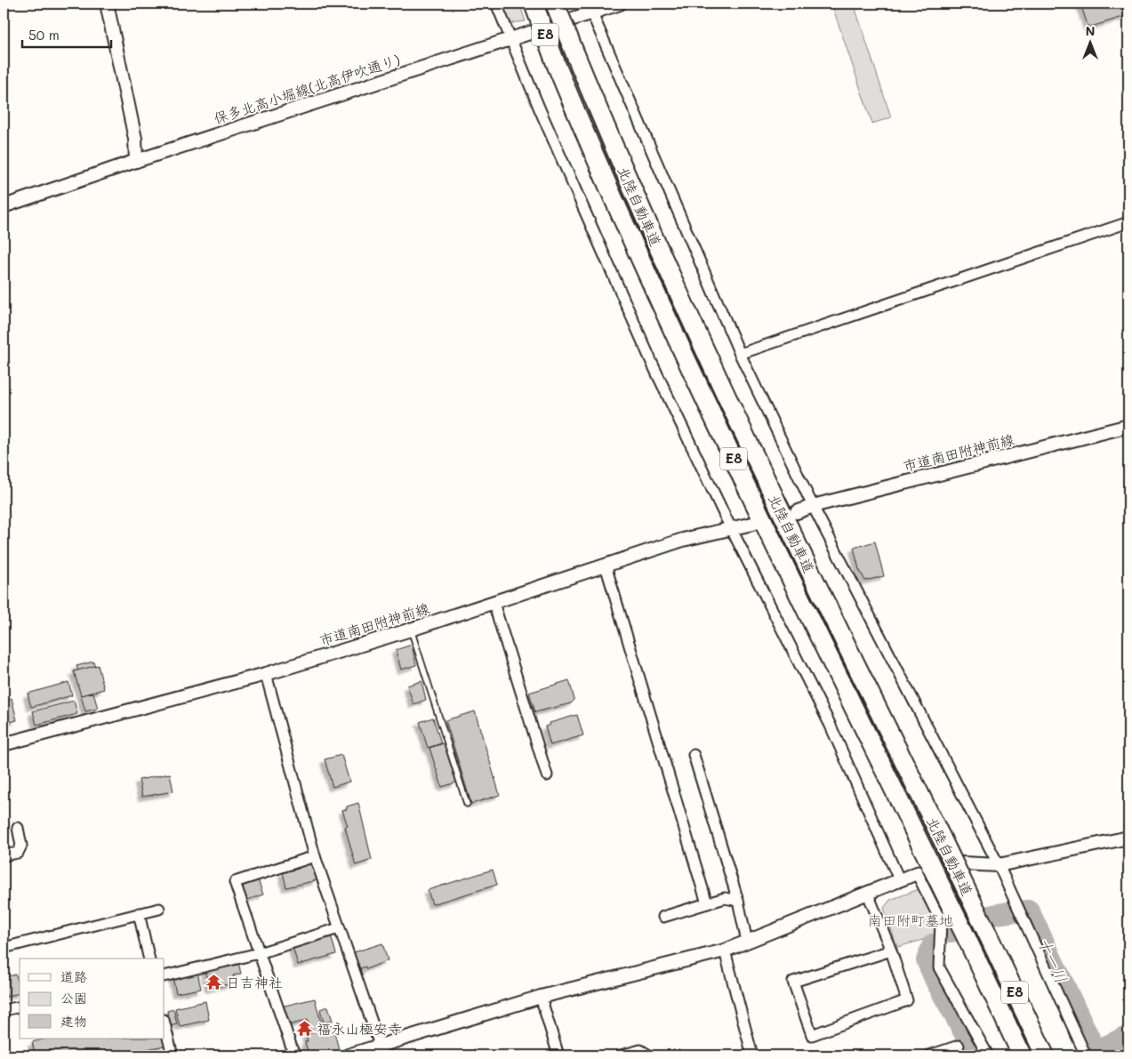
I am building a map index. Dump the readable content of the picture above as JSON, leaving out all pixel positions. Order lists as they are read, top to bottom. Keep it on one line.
{"streets":{"highway":["E8","北陸自動車道"],"street":["保多北高小堀線(北高伊吹通り)","市道南田附神前線"]},"water":["十一川"],"parks":["南田附町墓地"],"places":{"temple":["日吉神社","福永山極安寺"]},"legend":["道路","公園","建物"],"scale_bar":"50 m","north":"top"}
